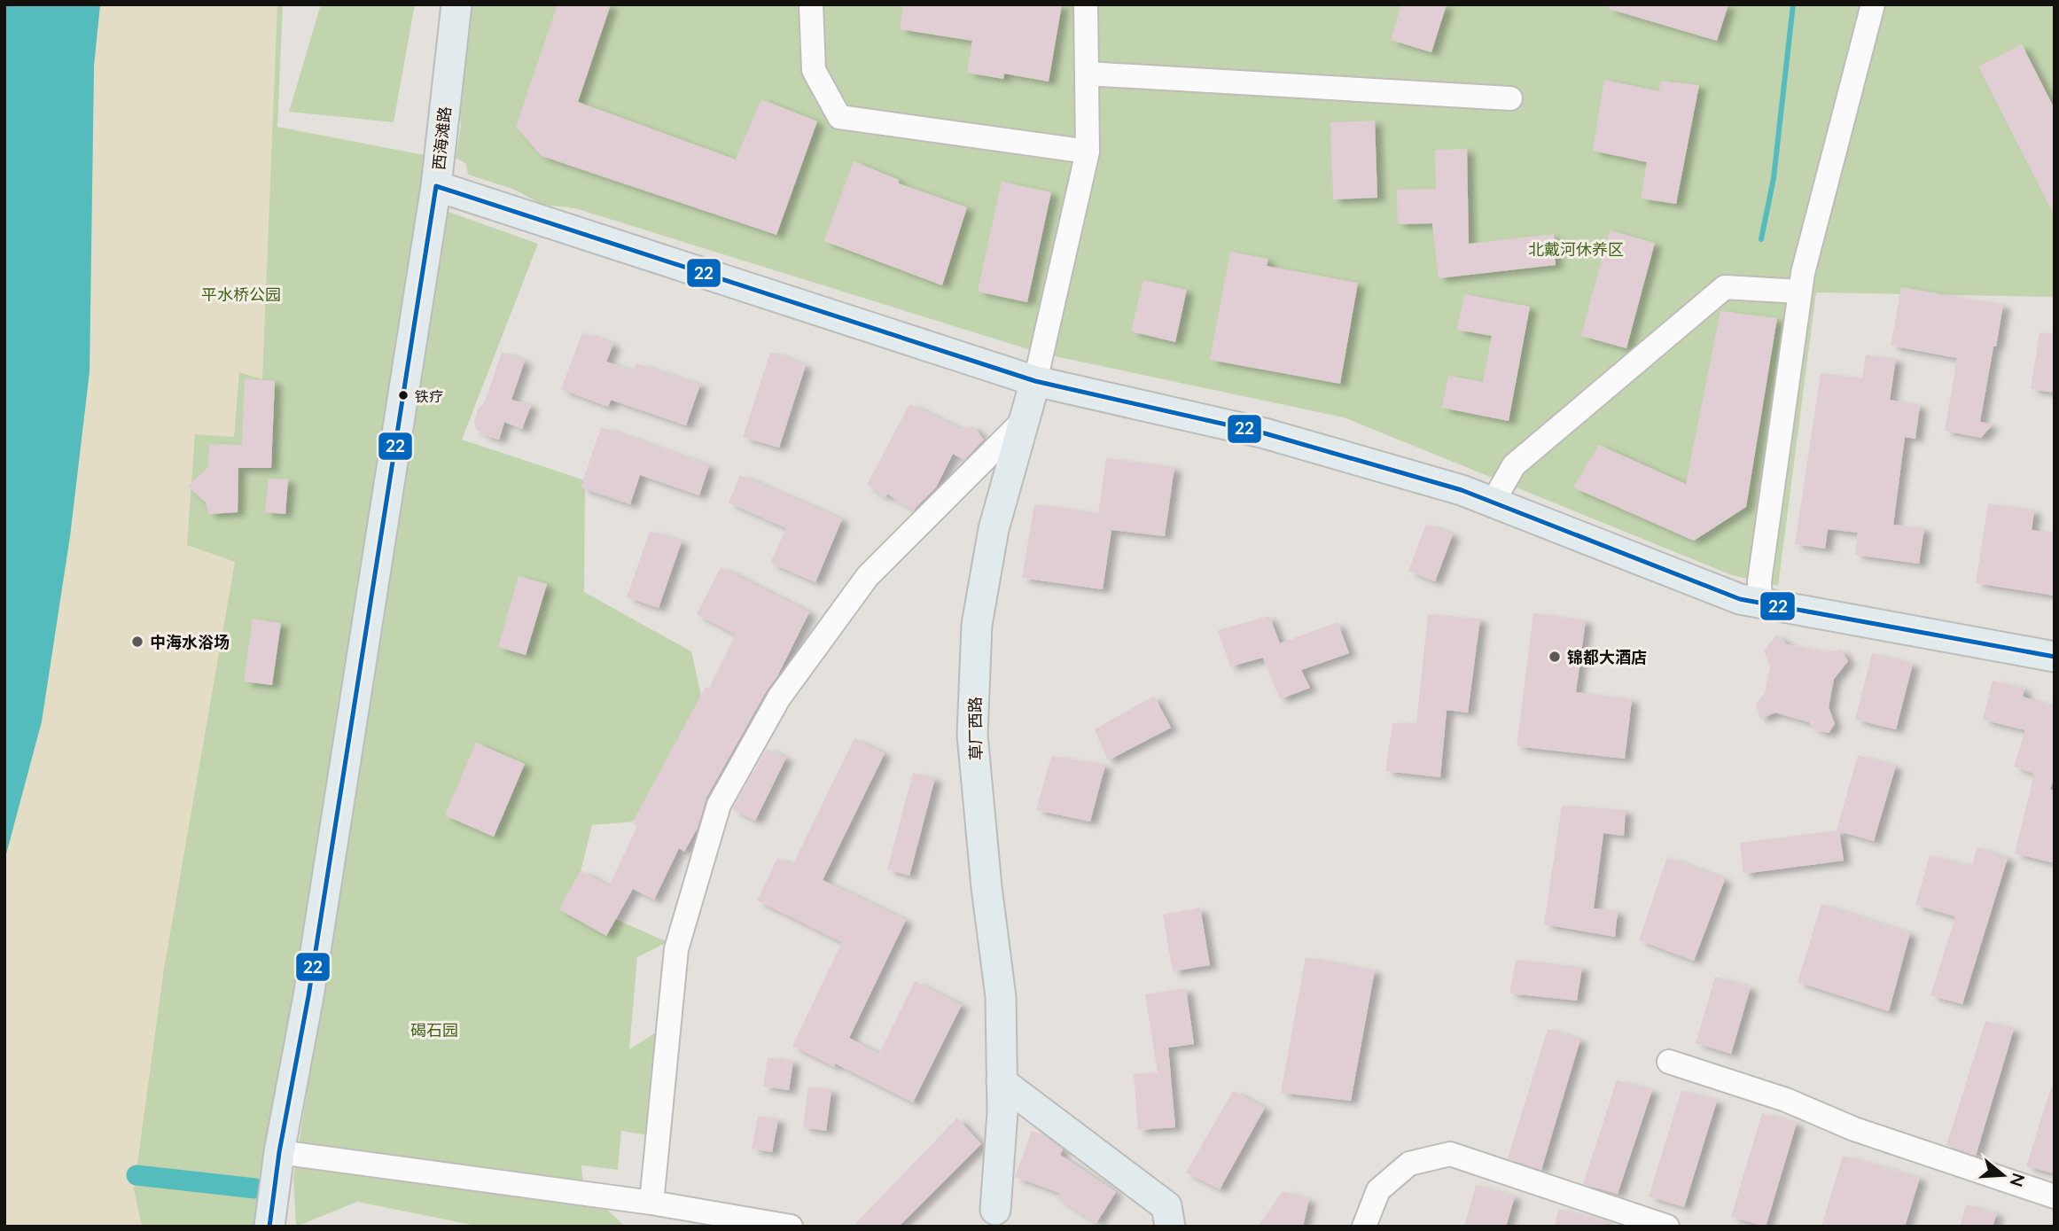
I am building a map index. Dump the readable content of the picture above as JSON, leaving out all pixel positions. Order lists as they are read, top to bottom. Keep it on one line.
{"streets":{"main road":["西海滩路","草厂西路"]},"parks":["北戴河休养区","平水桥公园","碣石园"],"places":["铁疗","中海水浴场","锦都大酒店"],"lines":["transit line 22"],"north":"right"}
